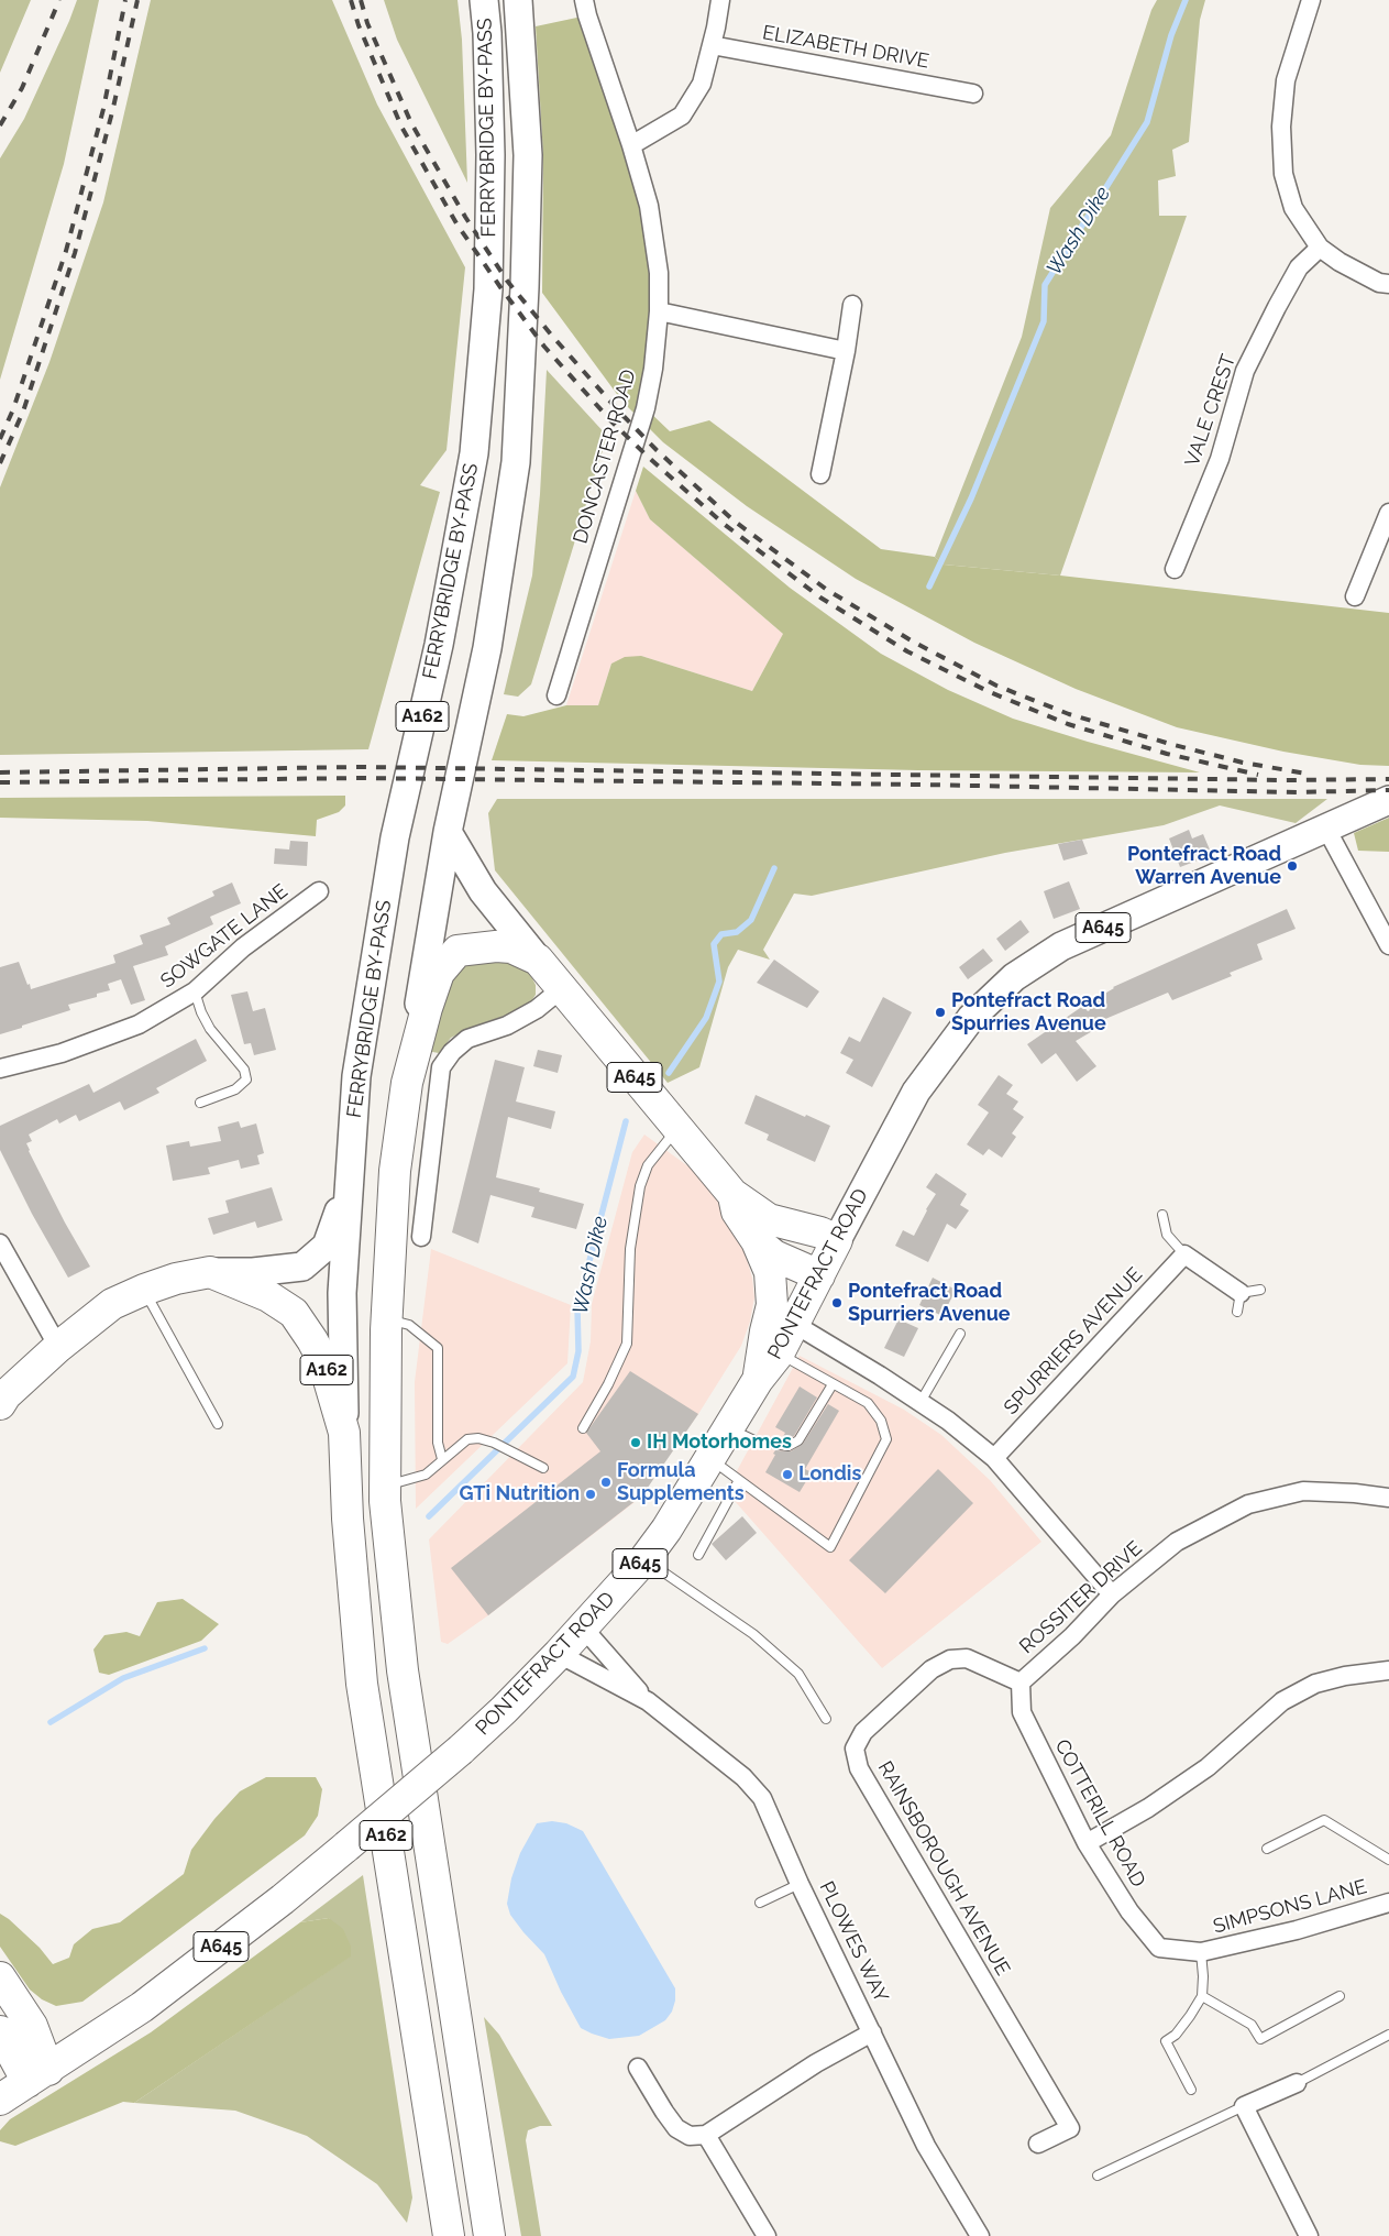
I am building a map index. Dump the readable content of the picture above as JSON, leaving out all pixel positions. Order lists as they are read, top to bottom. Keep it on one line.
{"streets":{"highway":["A162","A645","PONTEFRACT ROAD"],"main road":["FERRYBRIDGE BY-PASS"],"street":["ELIZABETH DRIVE","VALE CREST","DONCASTER ROAD","SOWGATE LANE","SPURRIERS AVENUE","ROSSITER DRIVE","COTTERILL ROAD","RAINSBOROUGH AVENUE","SIMPSONS LANE","PLOWES WAY"]},"crossings":[["FERRYBRIDGE BY-PASS","A162"],["A645","PONTEFRACT ROAD"],["PONTEFRACT ROAD","PLOWES WAY"],["ROSSITER DRIVE","COTTERILL ROAD"],["ROSSITER DRIVE","RAINSBOROUGH AVENUE"],["COTTERILL ROAD","RAINSBOROUGH AVENUE"],["COTTERILL ROAD","SIMPSONS LANE"]],"water":["Wash Dike"],"places":["Pontefract Road Warren Avenue","Pontefract Road Spurries Avenue","Pontefract Road Spurriers Avenue","IH Motorhomes","Londis","Formula Supplements","GTi Nutrition"]}
